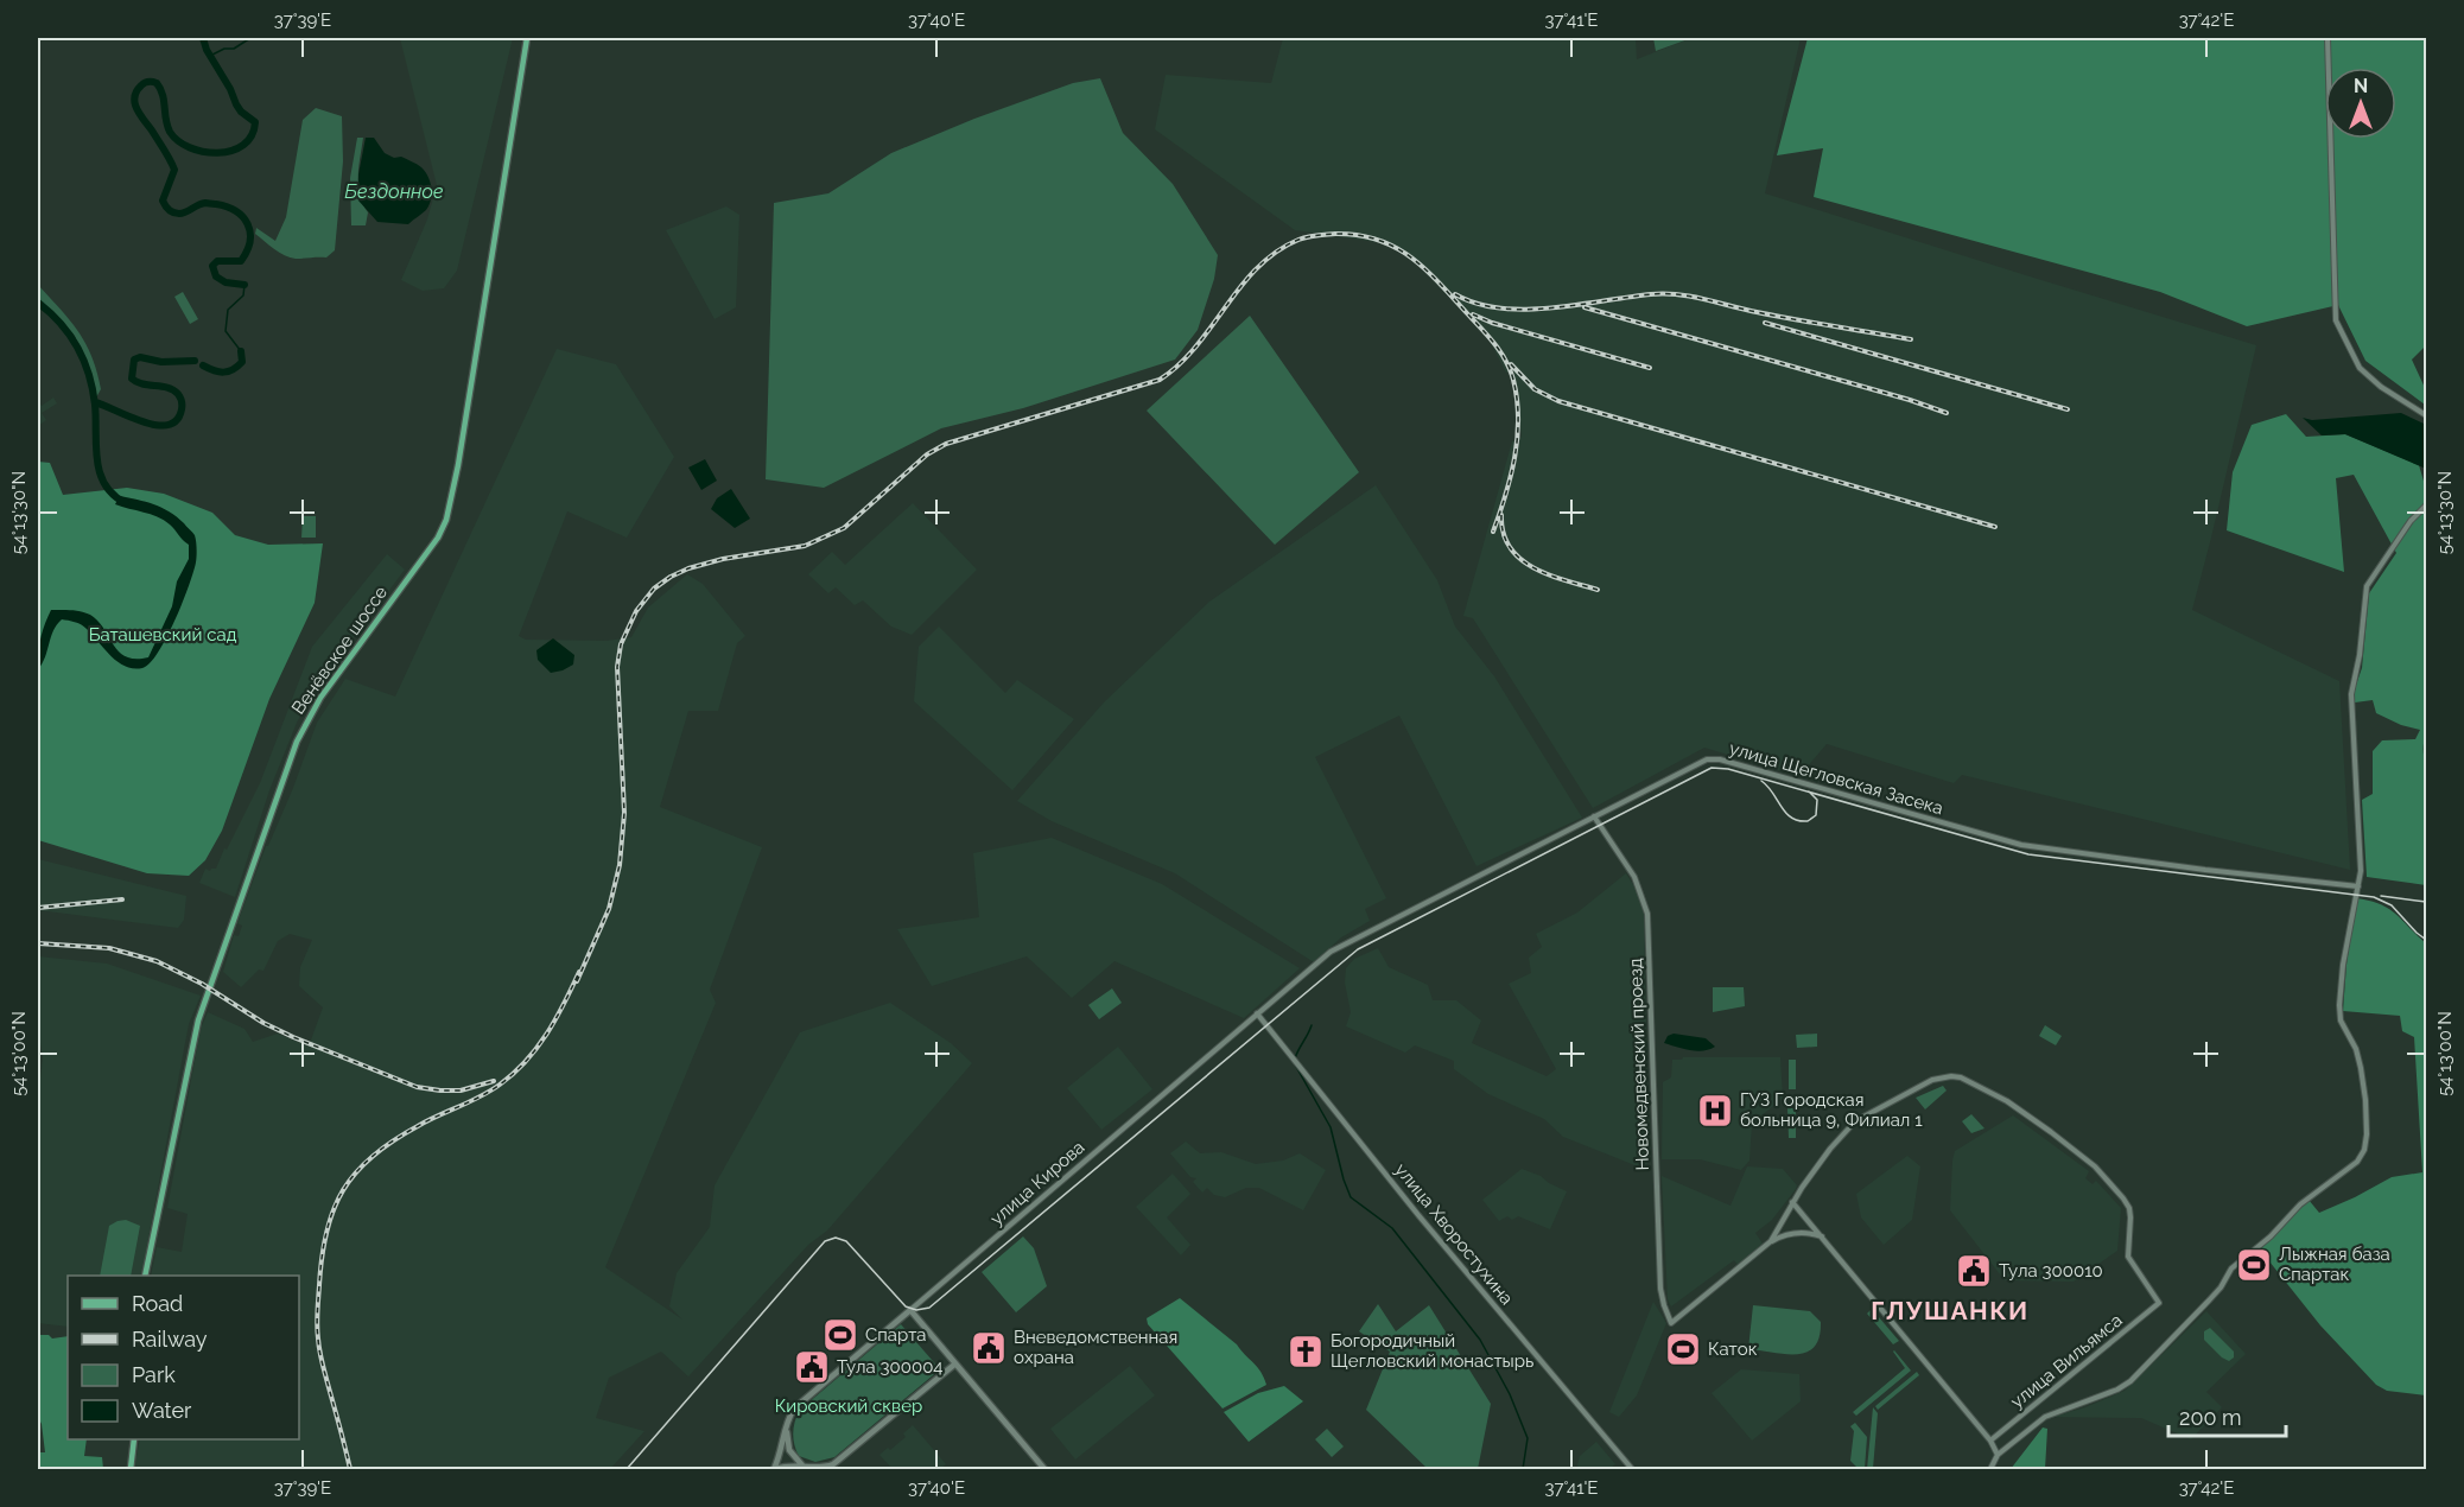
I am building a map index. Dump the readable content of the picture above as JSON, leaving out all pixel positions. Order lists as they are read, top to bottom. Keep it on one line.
{"streets":{"main road":["Венёвское шоссе","улица Кирова"],"street":["улица Щегловская Засека","Новомедвенский проезд","улица Хворостухина","улица Вильямса"]},"crossings":[["улица Щегловская Засека","Новомедвенский проезд"],["улица Щегловская Засека","улица Кирова"],["улица Кирова","улица Хворостухина"]],"districts":["ГЛУШАНКИ"],"water":["Бездонное"],"parks":["Баташевский сад","Кировский сквер"],"places":{"hospital":["ГУЗ Городская больница 9, Филиал 1"],"sports":["Лыжная база Спартак","Спарта","Каток"],"public building":["Тула 300010","Вневедомственная охрана","Тула 300004"],"church":["Богородичный Щегловский монастырь"]},"legend":["Road","Railway","Park","Water"],"scale_bar":"200 m","north":"top","coordinates":["37°39'E","37°40'E","37°41'E","37°42'E","54°13'30\"N","54°13'00\"N"]}
